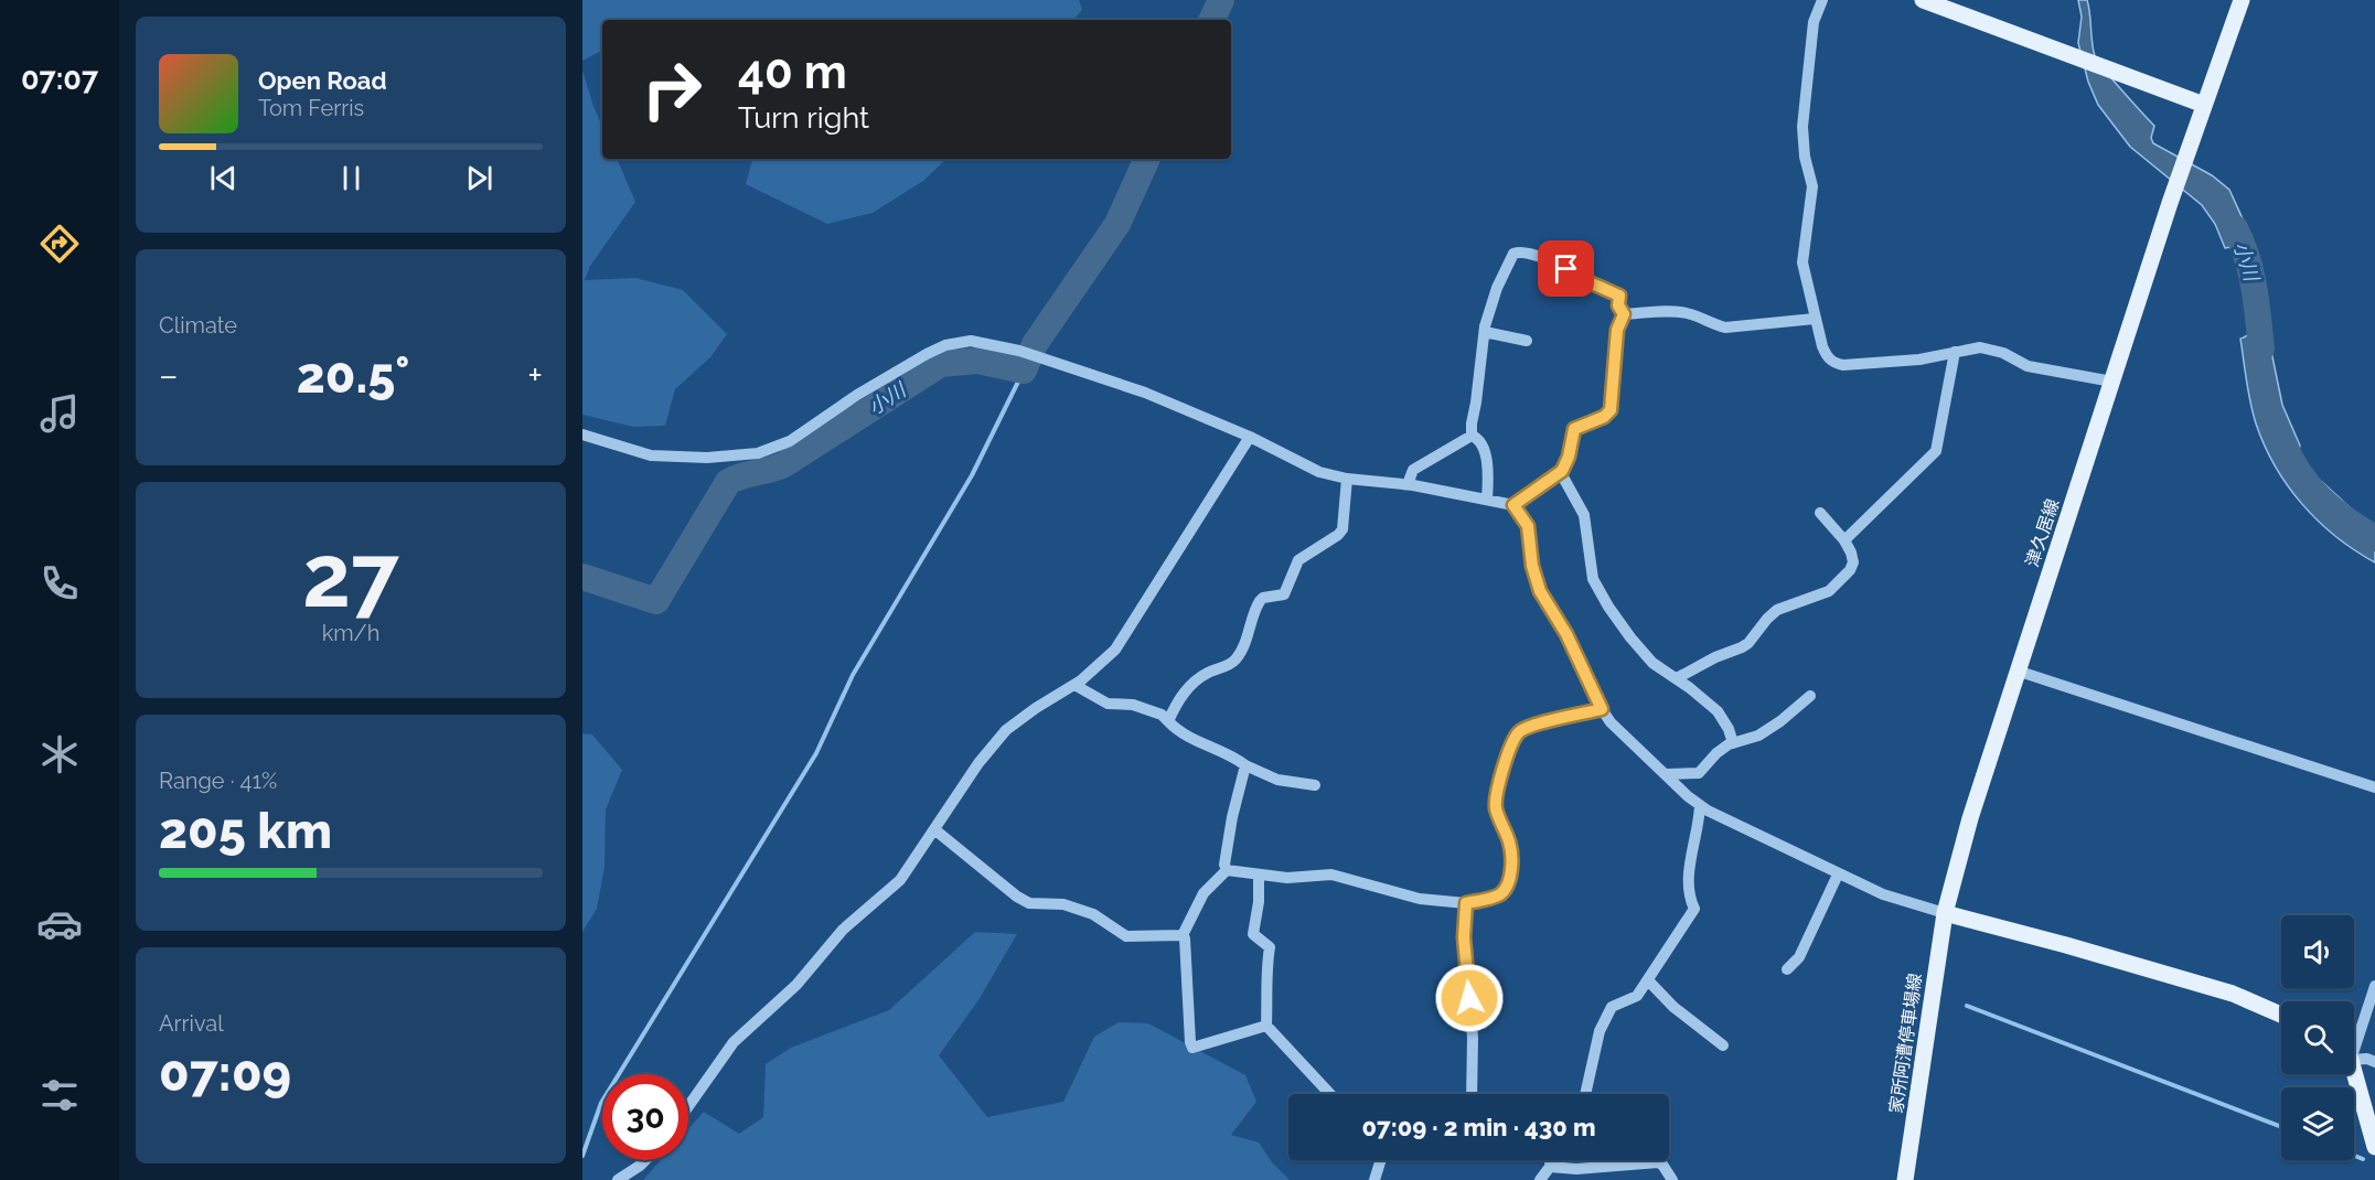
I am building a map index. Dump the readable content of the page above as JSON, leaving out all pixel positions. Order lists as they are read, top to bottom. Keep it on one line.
{"streets":{"main road":["津久居線","家所阿漕停車場線"]},"crossings":[["津久居線","家所阿漕停車場線"]],"water":["小川"],"page":{"tabs":"07:07","turn":["40 m","Turn right"],"song":["Open Road","Tom Ferris"],"tile":["Climate",["27","km/h"],["Range · 41%","205 km"],["Arrival","07:09"]],"heat":["−","20.5°","+"],"limit":"30","trip":"07:09 · 2 min · 430 m"}}
